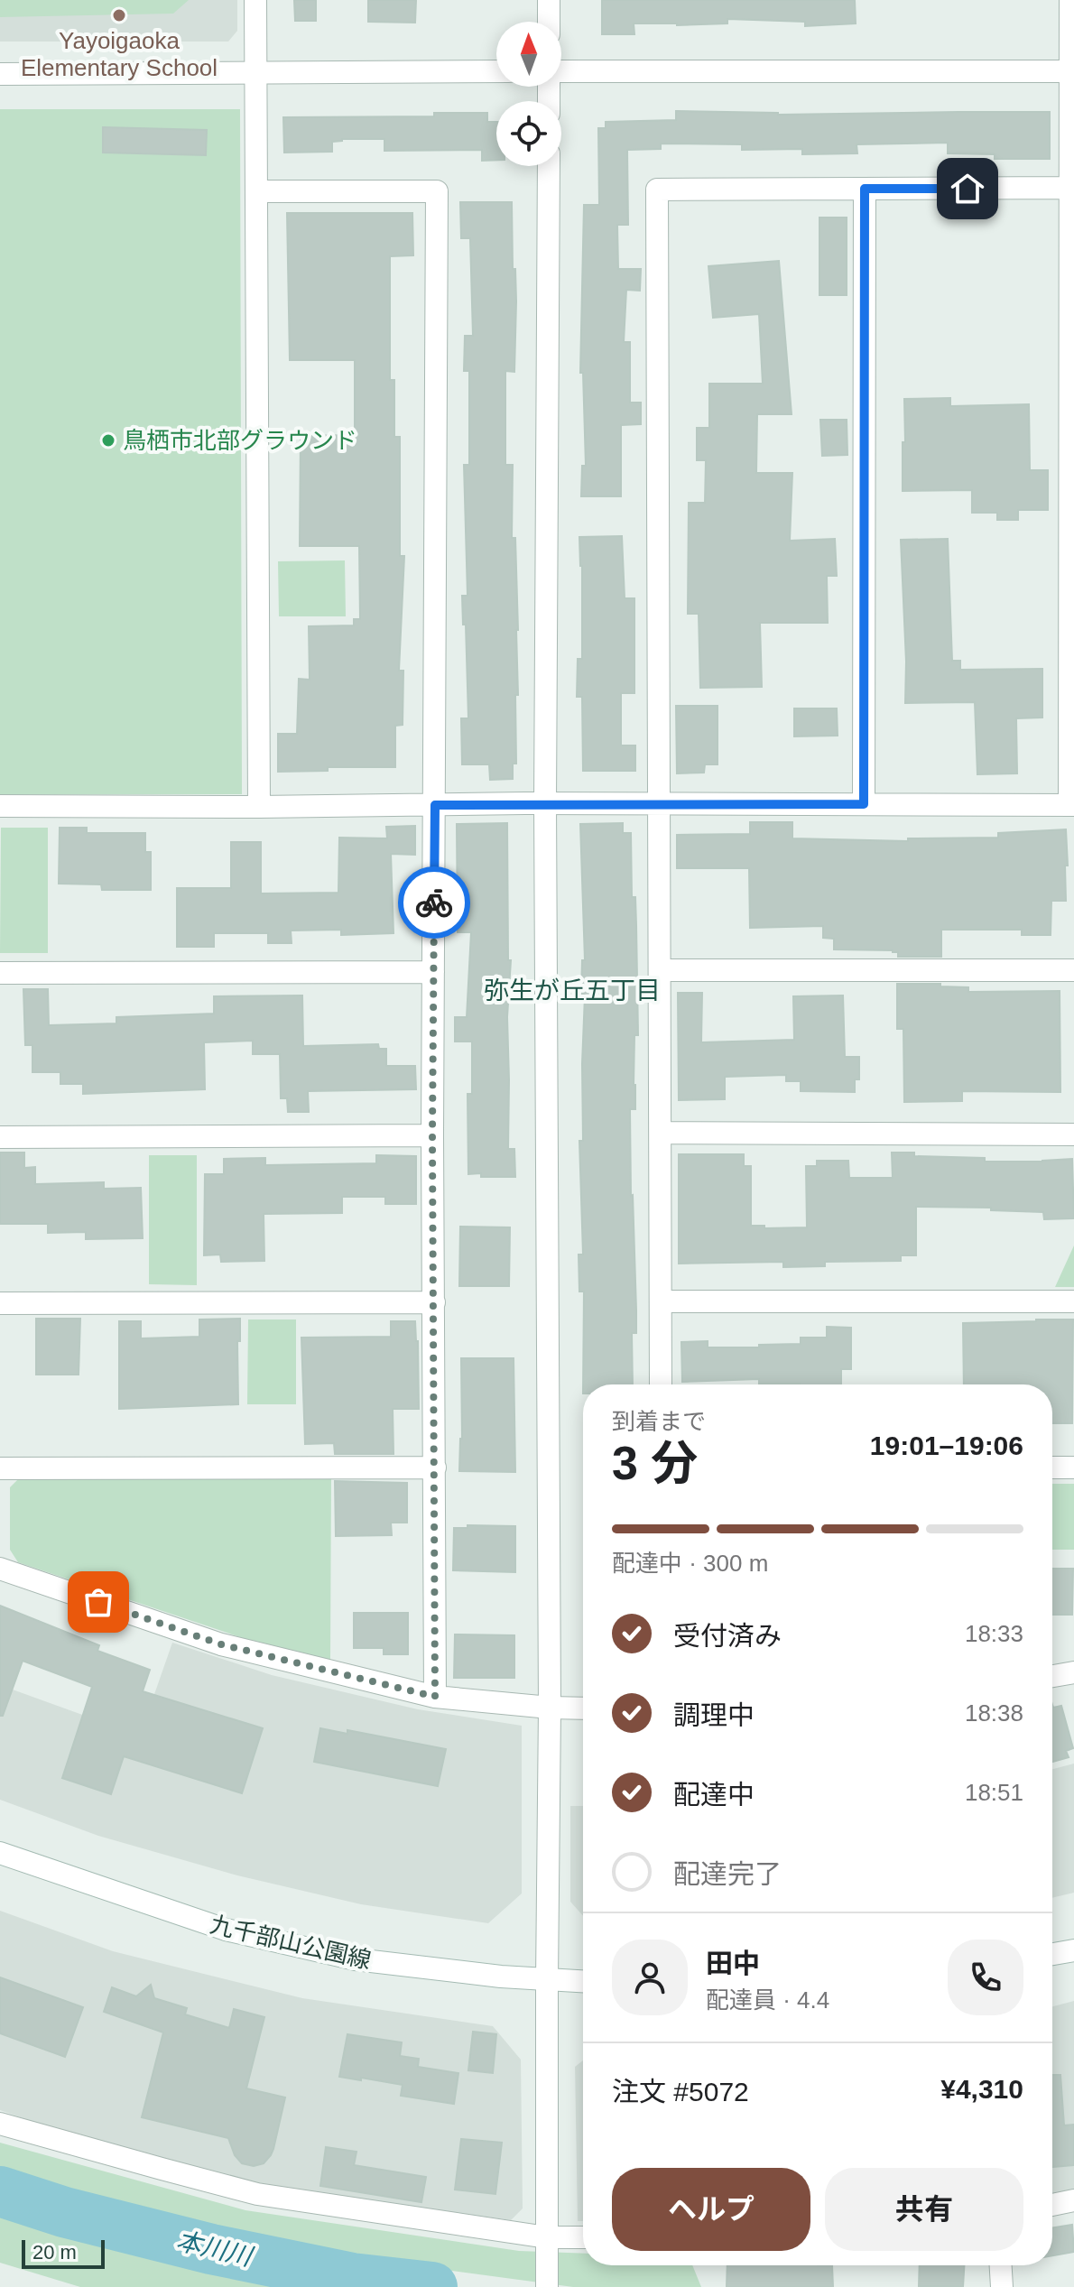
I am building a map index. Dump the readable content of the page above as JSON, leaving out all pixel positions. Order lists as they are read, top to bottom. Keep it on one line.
{"streets":{"street":["九千部山公園線"]},"districts":["弥生が丘五丁目"],"water":["本川川"],"places":["Yayoigaoka Elementary School","鳥栖市北部グラウンド"],"scale_bar":"20 m","north":"top","page":{"heading":["3 分","到着まで","19:01–19:06"],"panel":["田中","配達員 · 4.4","注文 #5072","¥4,310"],"bar":"配達中 · 300 m","list":[["受付済み","18:33"],["調理中","18:38"],["配達中","18:51"],"配達完了"],"buttons":["ヘルプ","共有"],"scale":"20 m"}}
